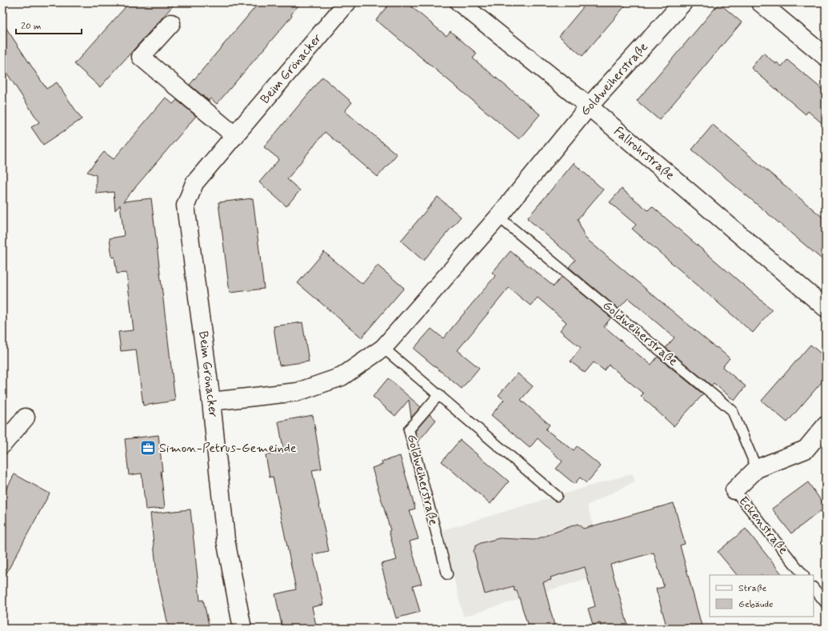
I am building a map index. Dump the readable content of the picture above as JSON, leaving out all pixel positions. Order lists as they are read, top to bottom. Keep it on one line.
{"streets":{"street":["Beim Grönacker","Goldweiherstraße","Fallrohrstraße","Eckenstraße"]},"crossings":[["Beim Grönacker","Goldweiherstraße"],["Goldweiherstraße","Fallrohrstraße"],["Goldweiherstraße","Eckenstraße"]],"places":{"office":["Simon-Petrus-Gemeinde"]},"legend":["Straße","Gebäude"],"scale_bar":"20 m"}
